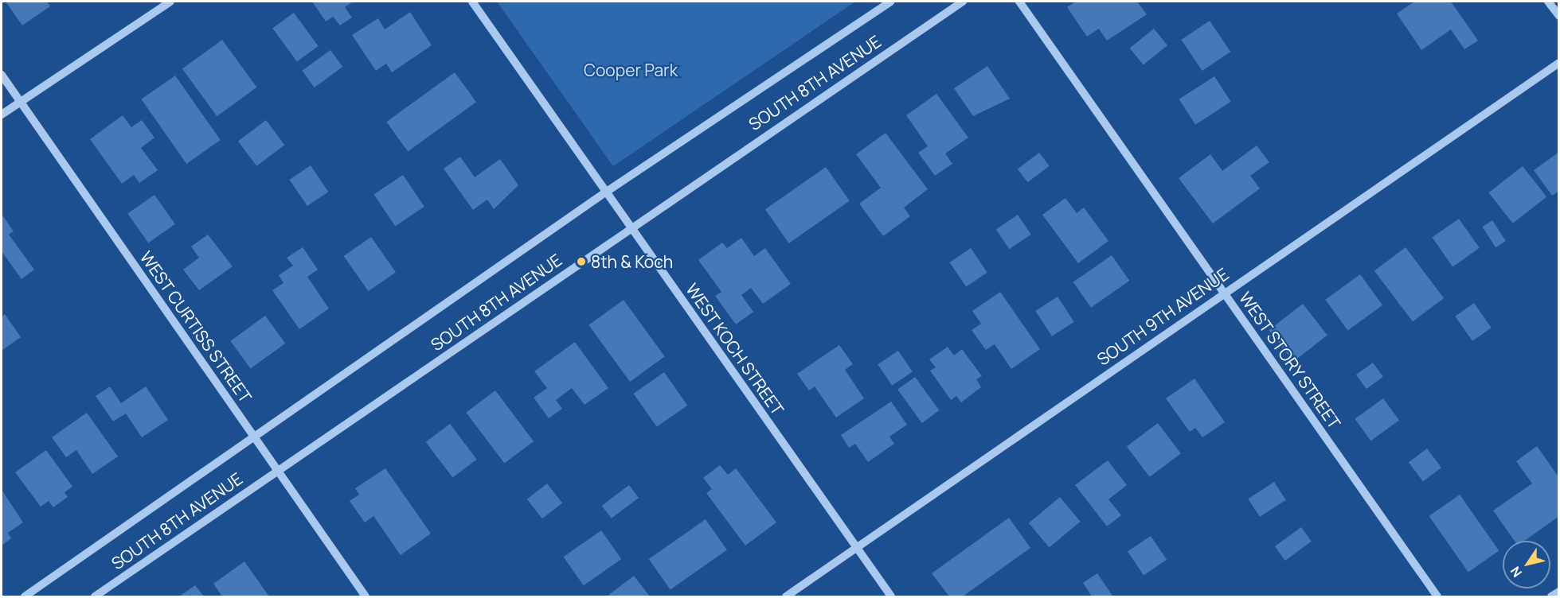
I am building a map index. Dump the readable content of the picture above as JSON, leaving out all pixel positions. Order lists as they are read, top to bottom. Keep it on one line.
{"streets":{"street":["SOUTH 8TH AVENUE","SOUTH 9TH AVENUE","WEST CURTISS STREET","WEST KOCH STREET","WEST STORY STREET"]},"crossings":[["SOUTH 8TH AVENUE","WEST CURTISS STREET"],["SOUTH 8TH AVENUE","WEST KOCH STREET"],["SOUTH 9TH AVENUE","WEST KOCH STREET"],["SOUTH 9TH AVENUE","WEST STORY STREET"]],"parks":["Cooper Park"],"places":["8th & Koch"],"north":"bottom left"}
